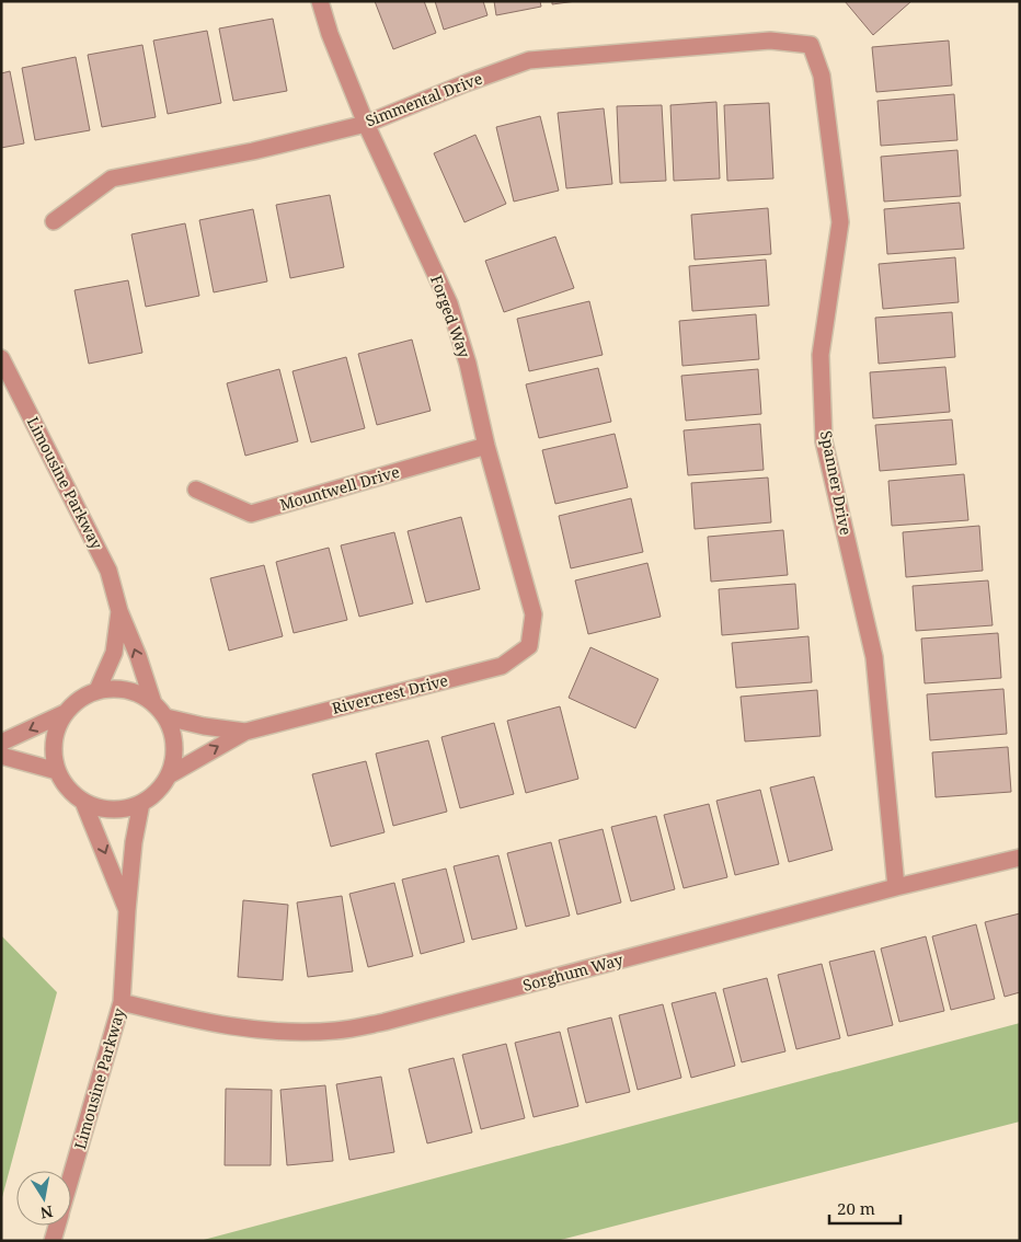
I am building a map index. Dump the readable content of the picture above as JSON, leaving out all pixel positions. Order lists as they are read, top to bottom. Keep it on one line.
{"streets":{"street":["Simmental Drive","Forged Way","Limousine Parkway","Spanner Drive","Mountwell Drive","Rivercrest Drive","Sorghum Way"]},"crossings":[["Simmental Drive","Forged Way"],["Simmental Drive","Spanner Drive"],["Forged Way","Mountwell Drive"],["Forged Way","Rivercrest Drive"],["Limousine Parkway","Rivercrest Drive"],["Limousine Parkway","Sorghum Way"],["Spanner Drive","Sorghum Way"]],"scale_bar":"20 m","north":"bottom"}
